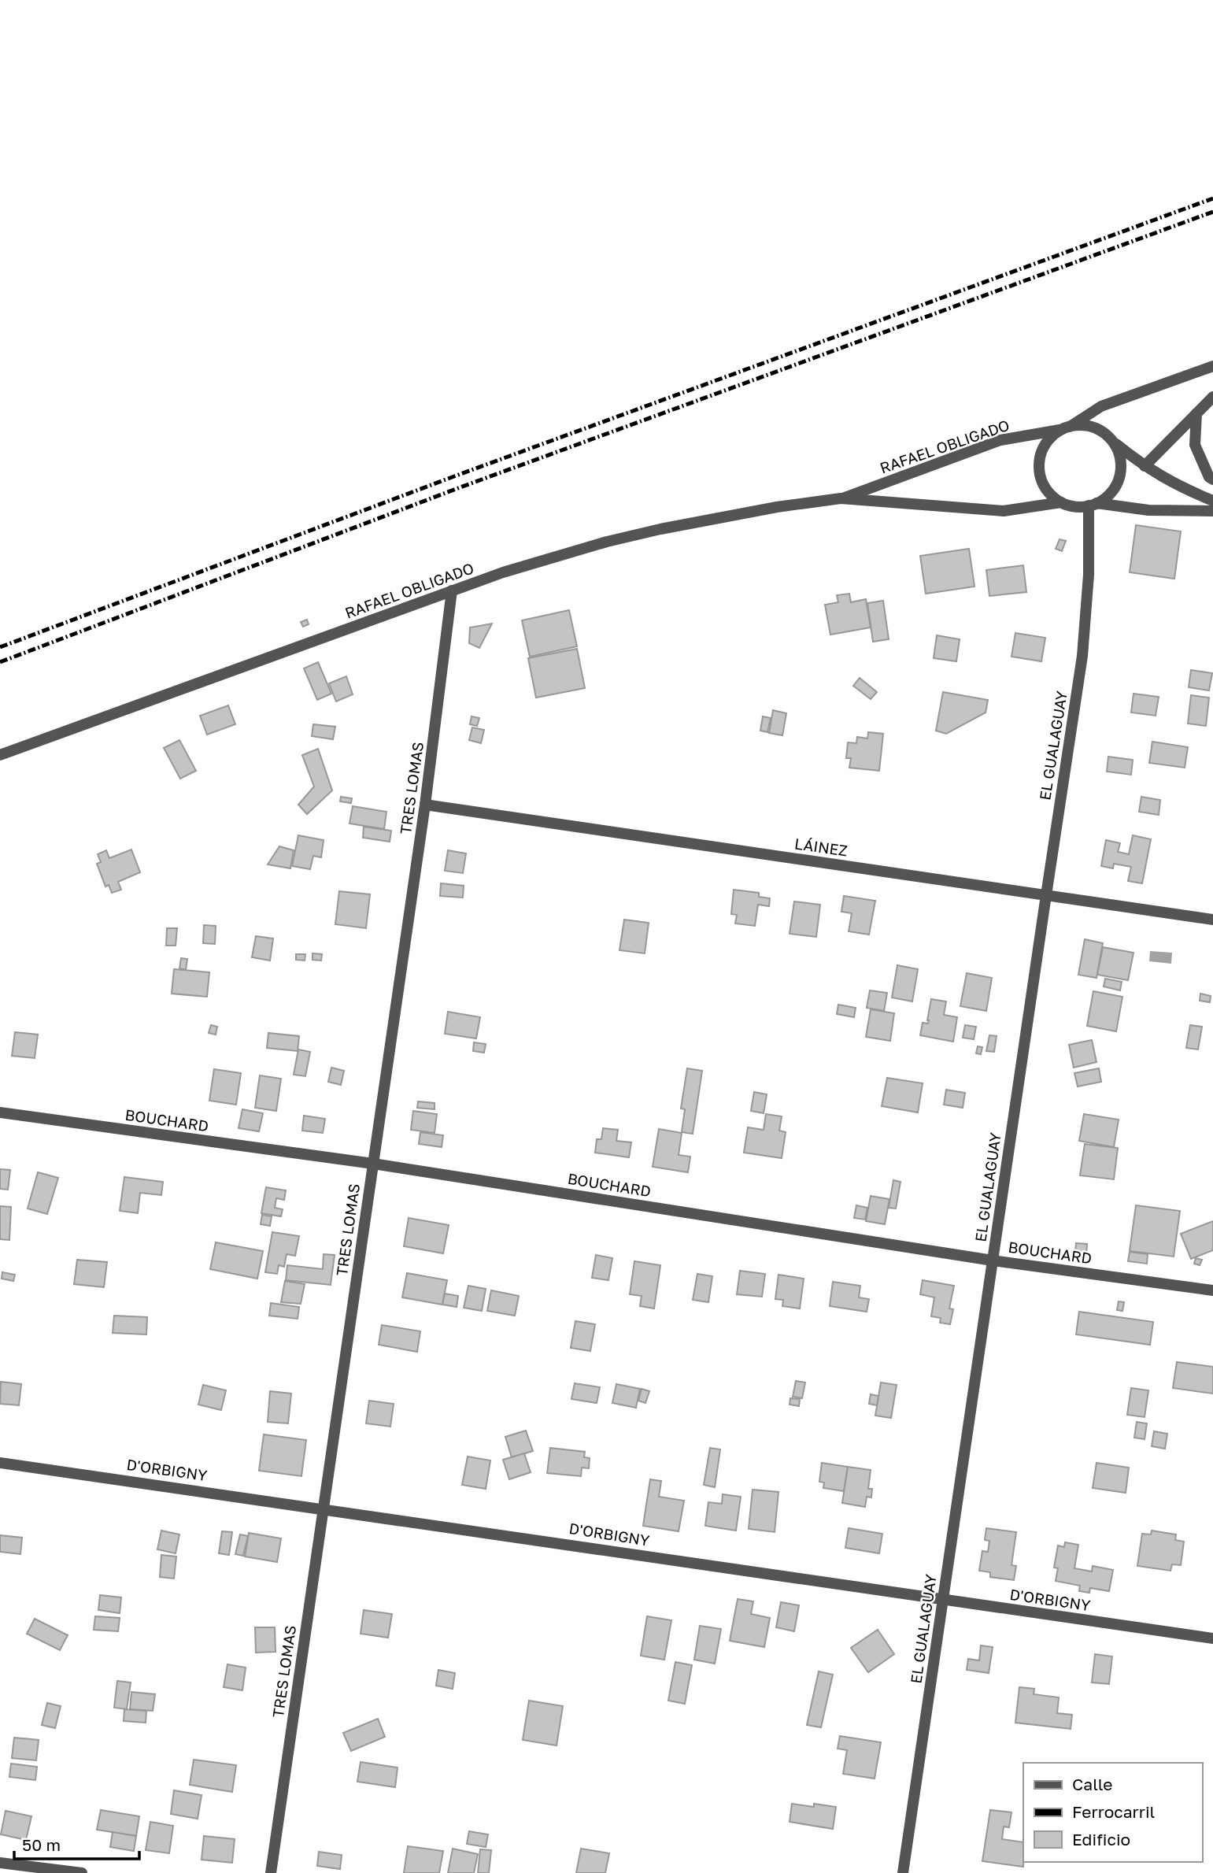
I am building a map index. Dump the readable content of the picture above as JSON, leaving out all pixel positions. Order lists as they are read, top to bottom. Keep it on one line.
{"streets":{"street":["RAFAEL OBLIGADO","EL GUALAGUAY","TRES LOMAS","LÁINEZ","BOUCHARD","D'ORBIGNY"]},"crossings":[["RAFAEL OBLIGADO","EL GUALAGUAY"],["RAFAEL OBLIGADO","TRES LOMAS"],["EL GUALAGUAY","LÁINEZ"],["EL GUALAGUAY","BOUCHARD"],["EL GUALAGUAY","D'ORBIGNY"],["TRES LOMAS","LÁINEZ"],["TRES LOMAS","BOUCHARD"],["TRES LOMAS","D'ORBIGNY"]],"legend":["Calle","Ferrocarril","Edificio"],"scale_bar":"50 m"}
